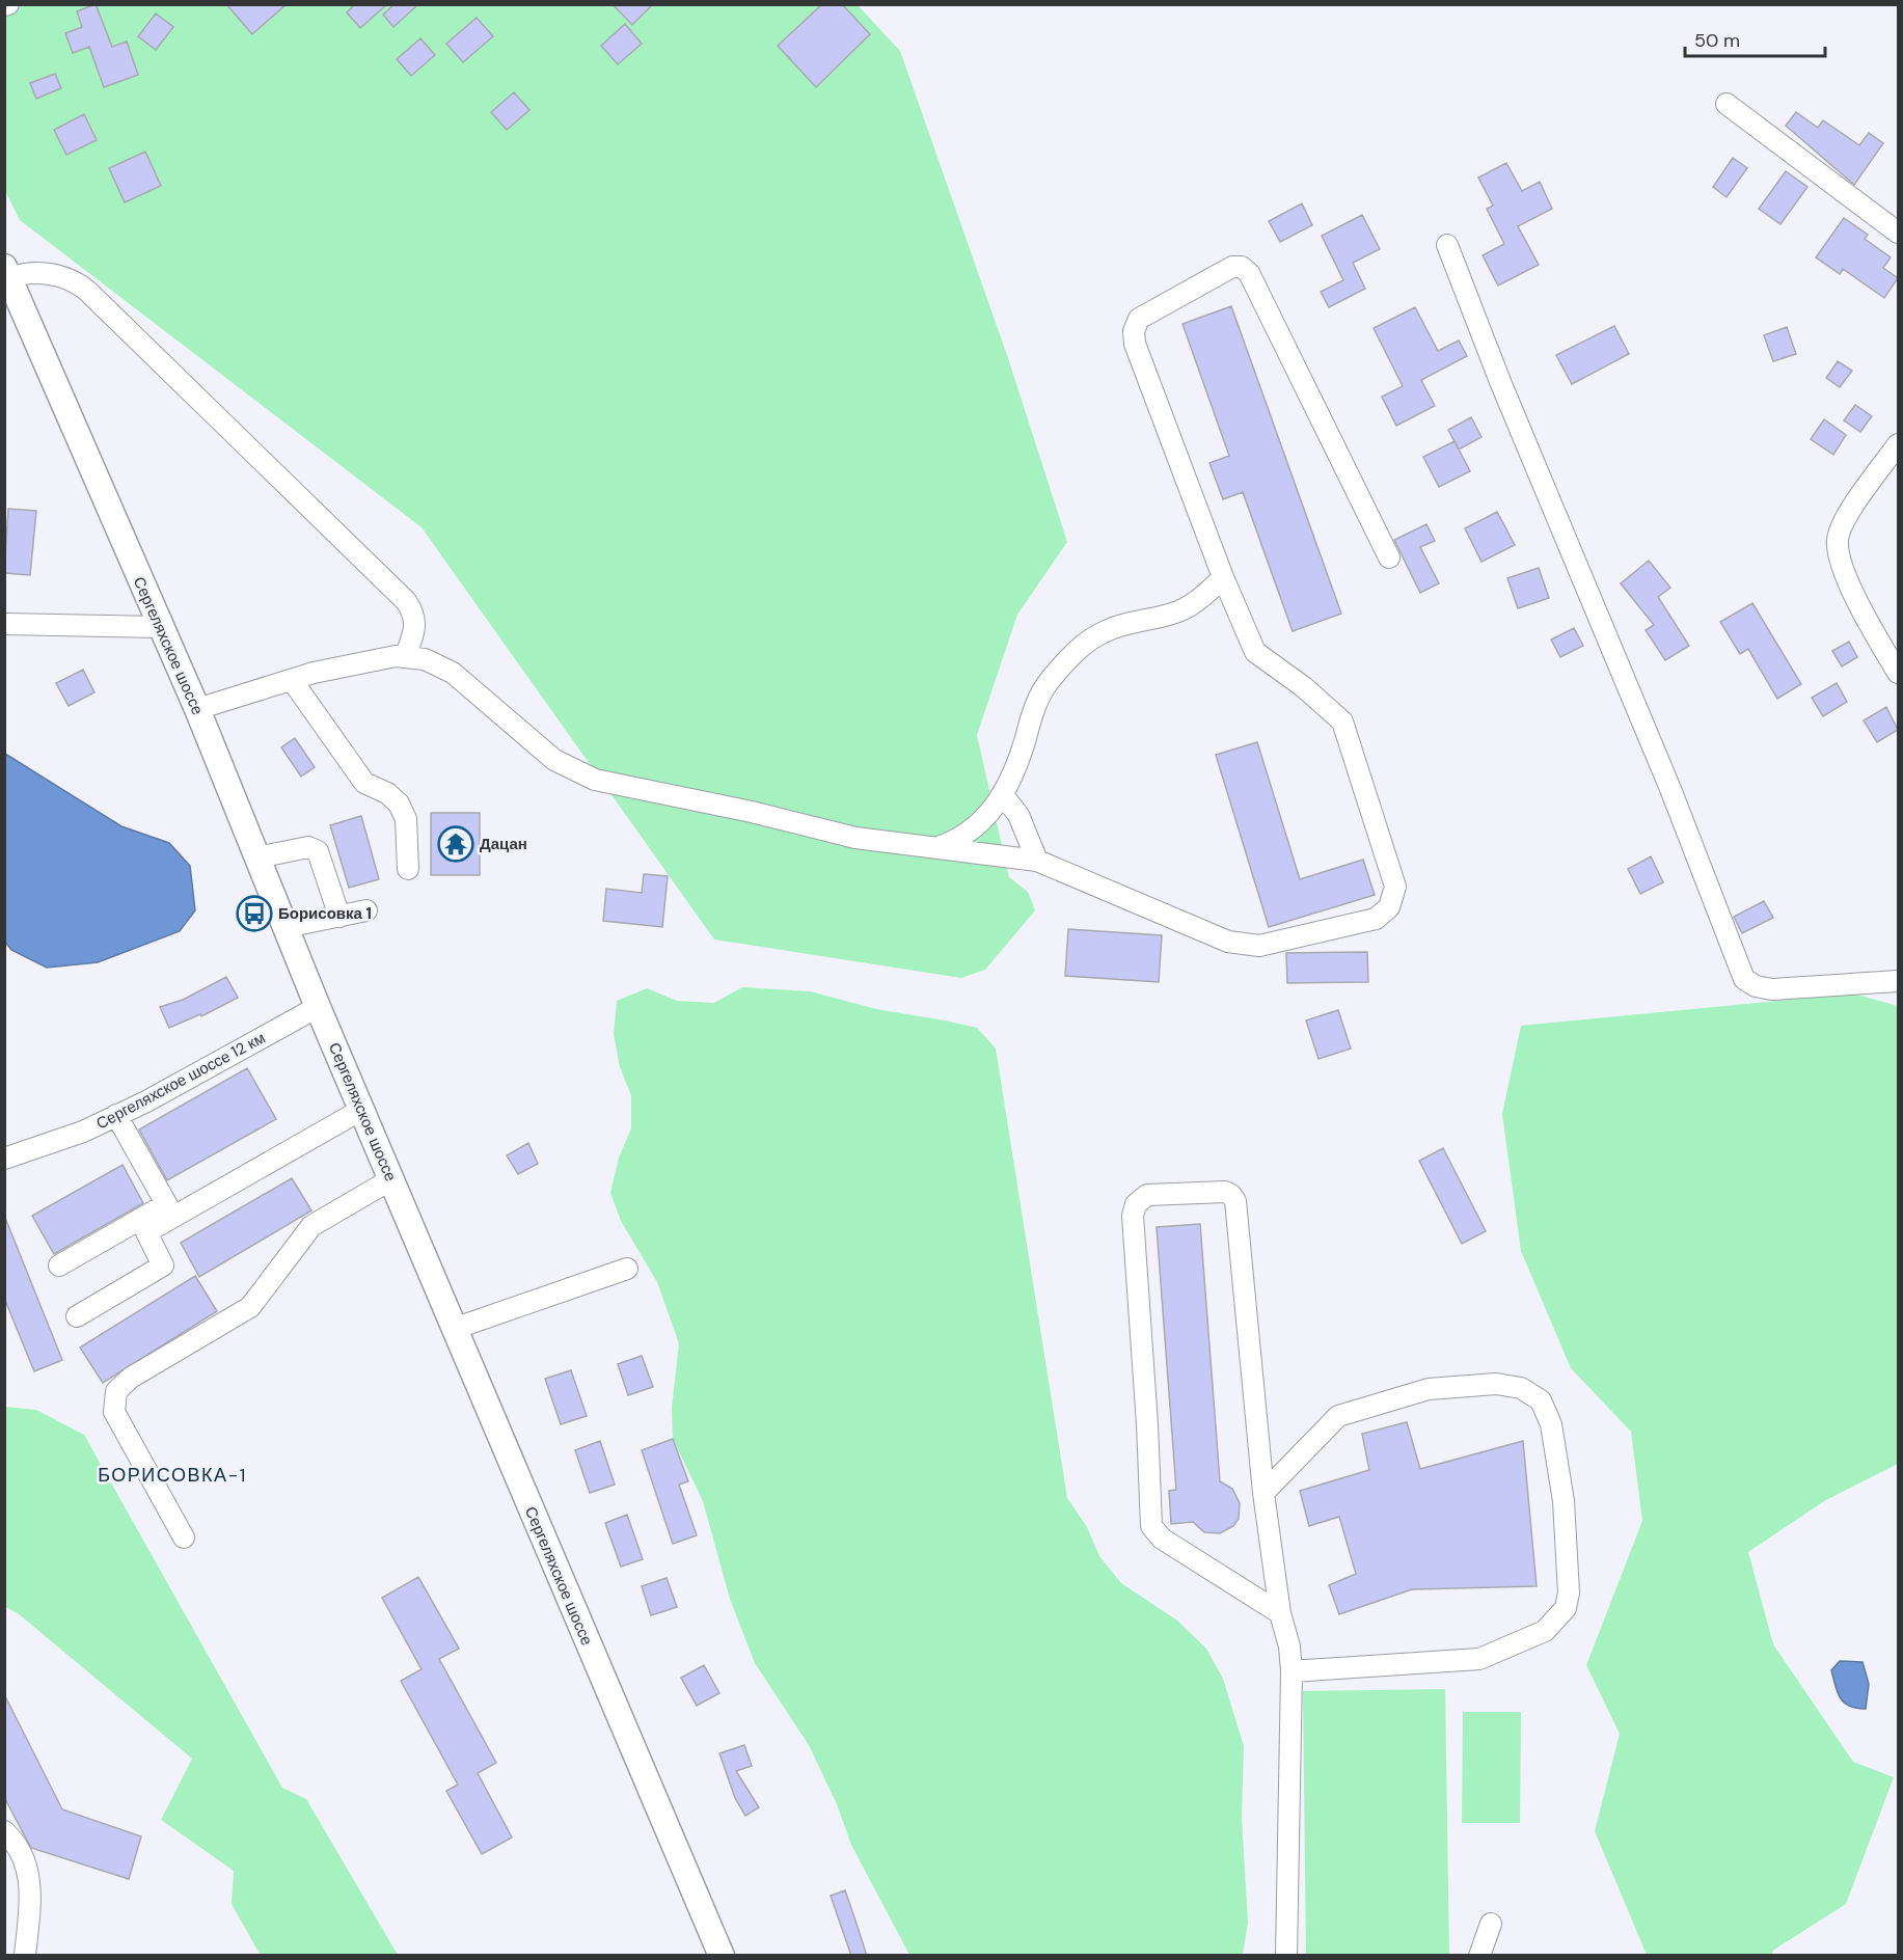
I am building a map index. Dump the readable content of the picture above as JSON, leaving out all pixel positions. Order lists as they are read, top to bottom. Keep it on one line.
{"streets":{"main road":["Сергеляхское шоссе"],"street":["Сергеляхское шоссе 12 км"]},"crossings":[["Сергеляхское шоссе","Сергеляхское шоссе 12 км"]],"districts":["БОРИСОВКА-1"],"places":{"temple":["Дацан"],"bus stop":["Борисовка 1"]},"scale_bar":"50 m"}
